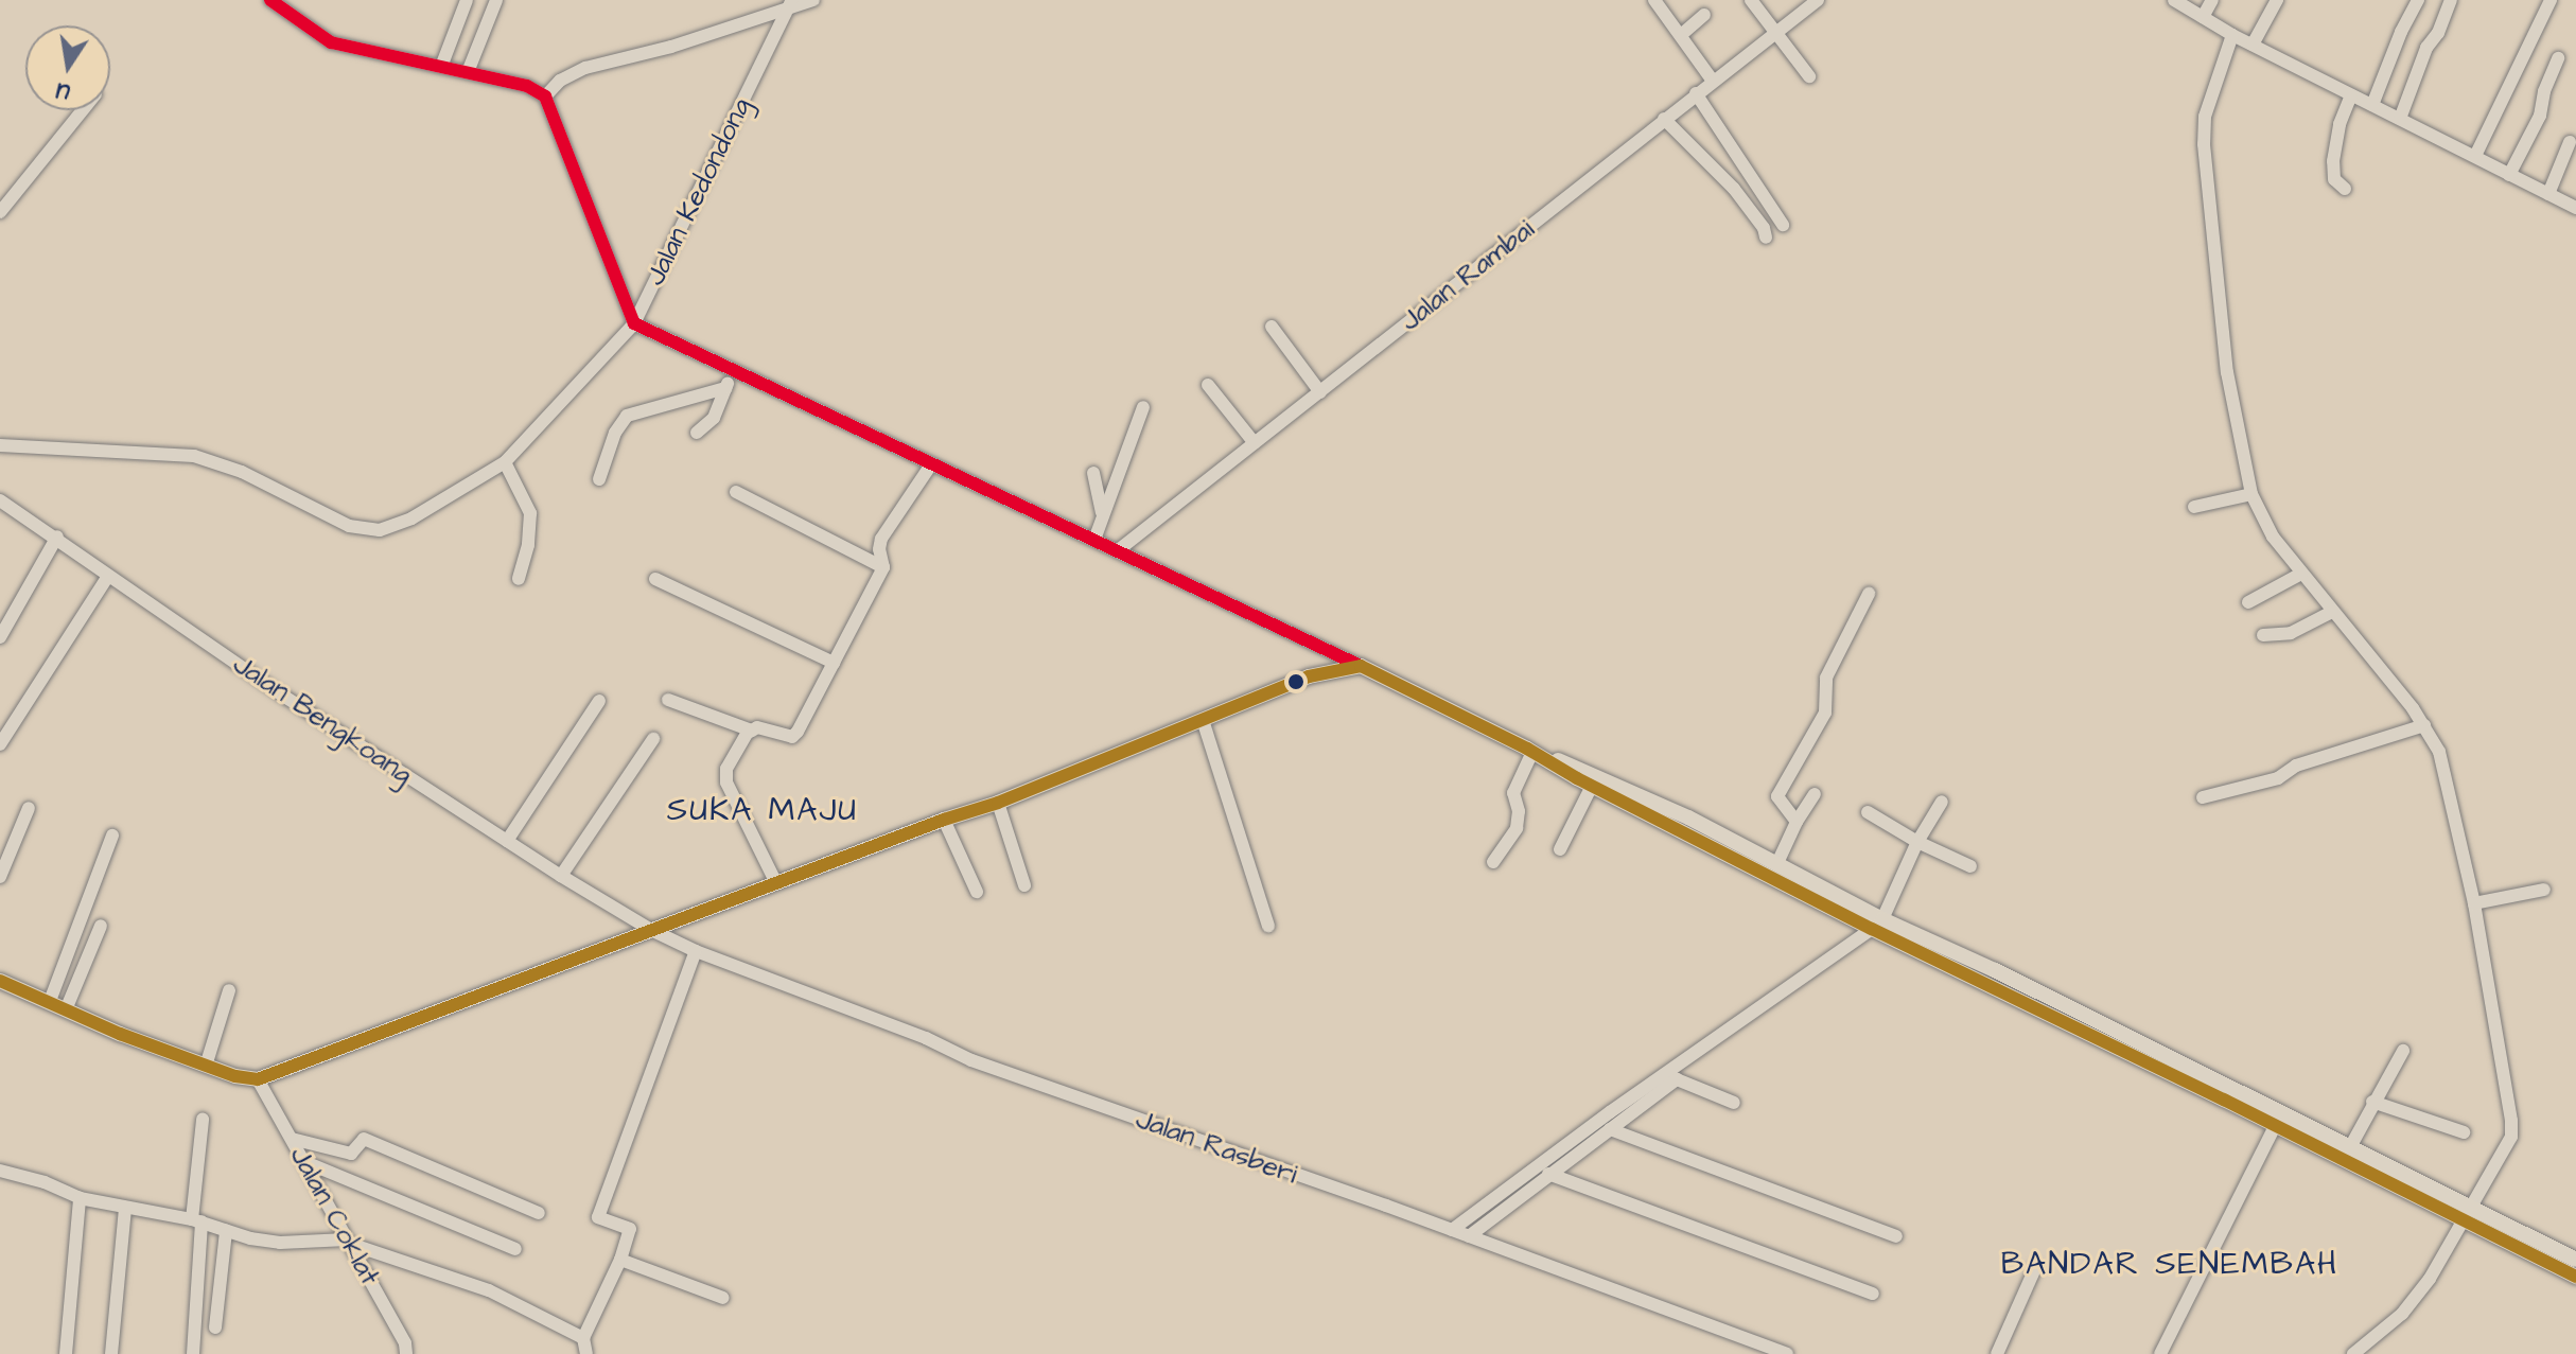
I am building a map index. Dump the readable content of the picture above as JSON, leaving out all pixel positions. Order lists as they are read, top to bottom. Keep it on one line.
{"streets":{"street":["Jalan Kedondong","Jalan Rambai","Jalan Bengkoang","Jalan Rasberi","Jalan Coklat"]},"crossings":[["Jalan Bengkoang","Jalan Rasberi"]],"districts":["SUKA MAJU","BANDAR SENEMBAH"],"north":"bottom"}
